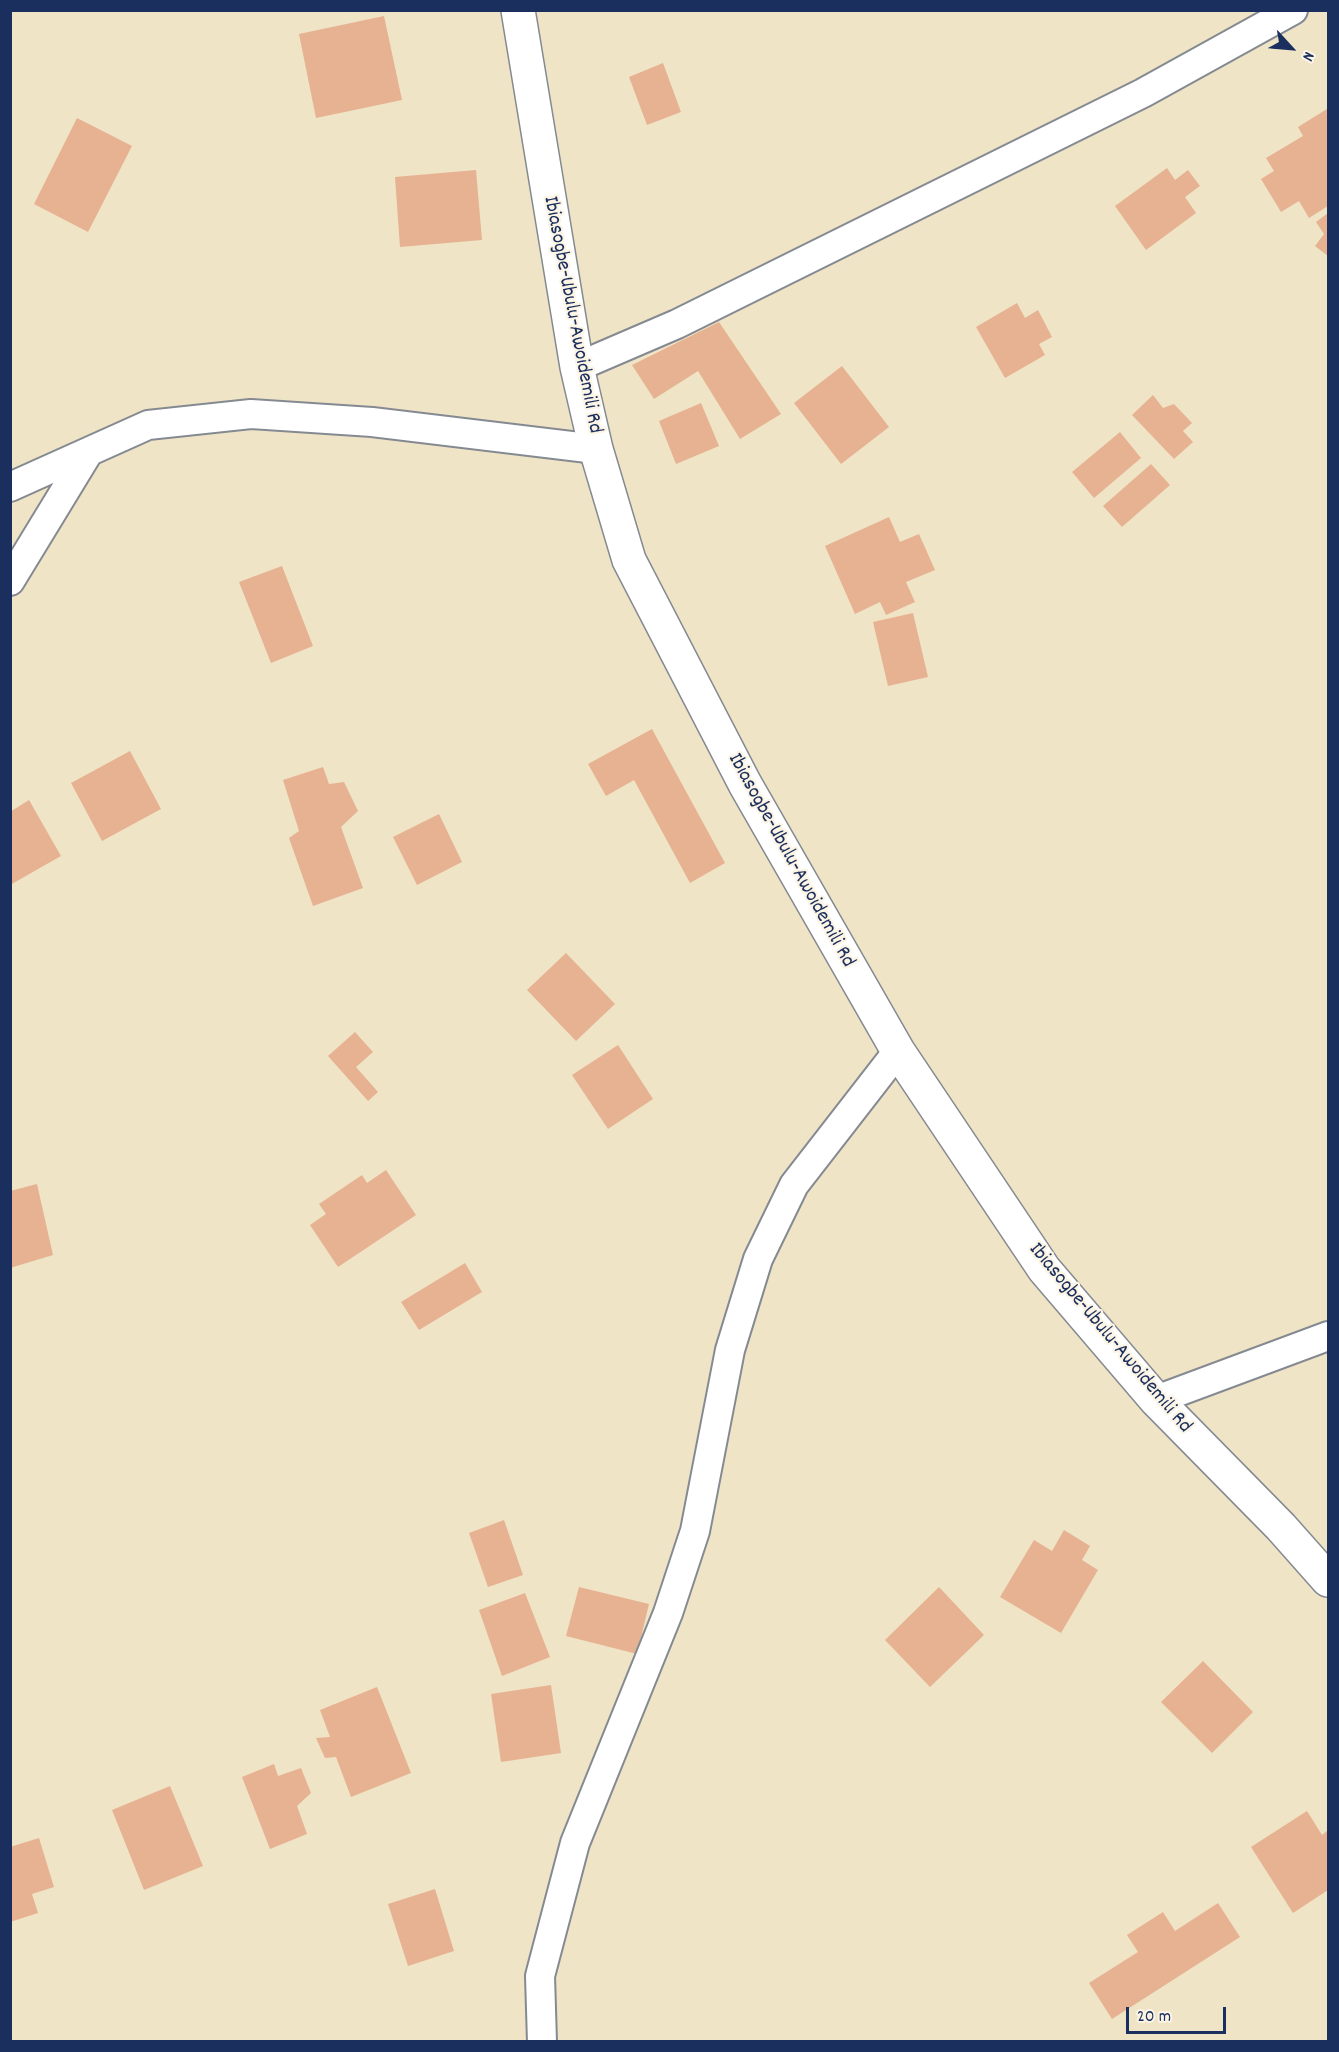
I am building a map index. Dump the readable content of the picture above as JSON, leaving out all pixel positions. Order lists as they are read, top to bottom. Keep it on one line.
{"streets":{"street":["Ibiasogbe-Ubulu-Awoidemili Rd"]},"scale_bar":"20 m","north":"bottom right"}
